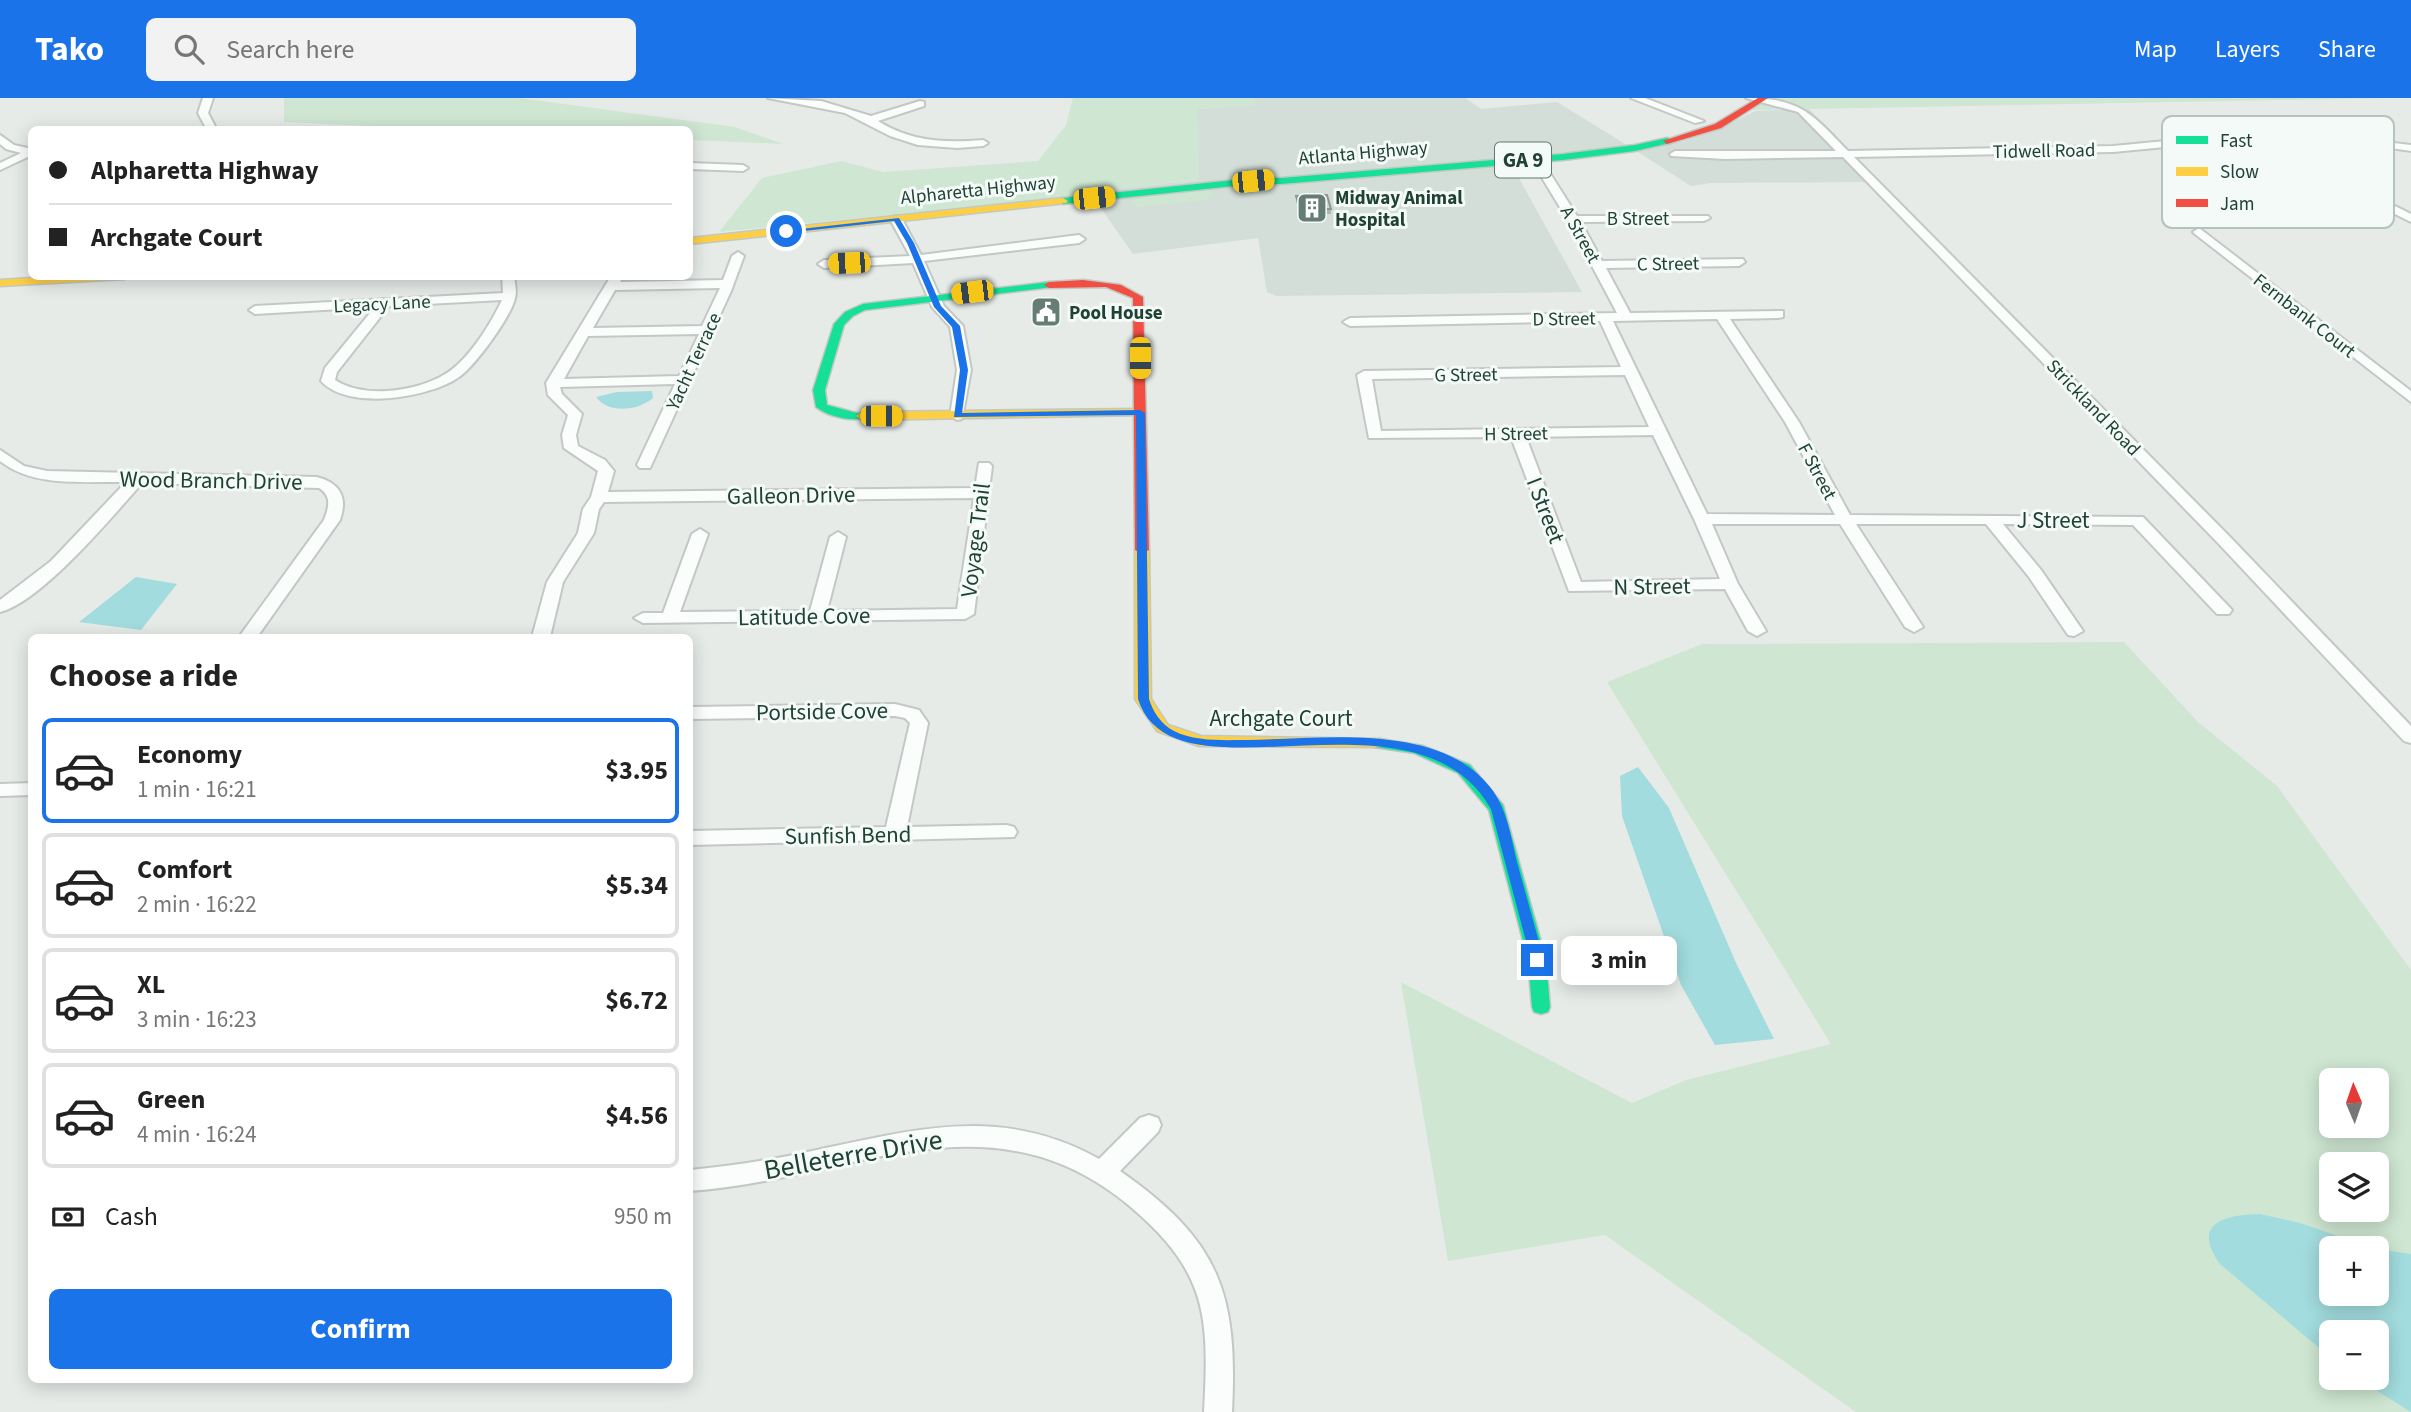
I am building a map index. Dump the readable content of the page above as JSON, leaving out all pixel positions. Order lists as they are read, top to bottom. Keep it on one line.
{"streets":{"main road":["Atlanta Highway","GA 9","Alpharetta Highway","Archgate Court"],"street":["Tidwell Road","B Street","A Street","C Street","Legacy Lane","Fernbank Court","D Street","Yacht Terrace","G Street","Strickland Road","H Street","F Street","Wood Branch Drive","Galleon Drive","I Street","J Street","Voyage Trail","N Street","Latitude Cove","Portside Cove","Sunfish Bend","Belleterre Drive"]},"crossings":[["Tidwell Road","Strickland Road"],["Atlanta Highway","Alpharetta Highway"],["Atlanta Highway","A Street"],["Atlanta Highway","Strickland Road"],["B Street","A Street"],["A Street","C Street"],["A Street","D Street"],["D Street","F Street"],["G Street","H Street"],["H Street","I Street"],["F Street","J Street"],["Galleon Drive","Voyage Trail"],["I Street","N Street"],["Voyage Trail","Latitude Cove"],["Portside Cove","Sunfish Bend"]],"places":{"building":["Midway Animal Hospital"],"public building":["Pool House"]},"legend":["Fast","Slow","Jam"],"north":"top","page":{"header":"Tako","search":"Search here","nav":["Map","Layers","Share"],"banner":["Alpharetta Highway","Archgate Court"],"heading":"Choose a ride","list":[{"name":"Economy","note":"1 min · 16:21","value":"$3.95"},{"name":"Comfort","note":"2 min · 16:22","value":"$5.34"},{"name":"XL","note":"3 min · 16:23","value":"$6.72"},{"name":"Green","note":"4 min · 16:24","value":"$4.56"}],"bubble":"3 min","map_buttons":["+","−"],"pay":["Cash","950 m"],"buttons":"Confirm"}}
